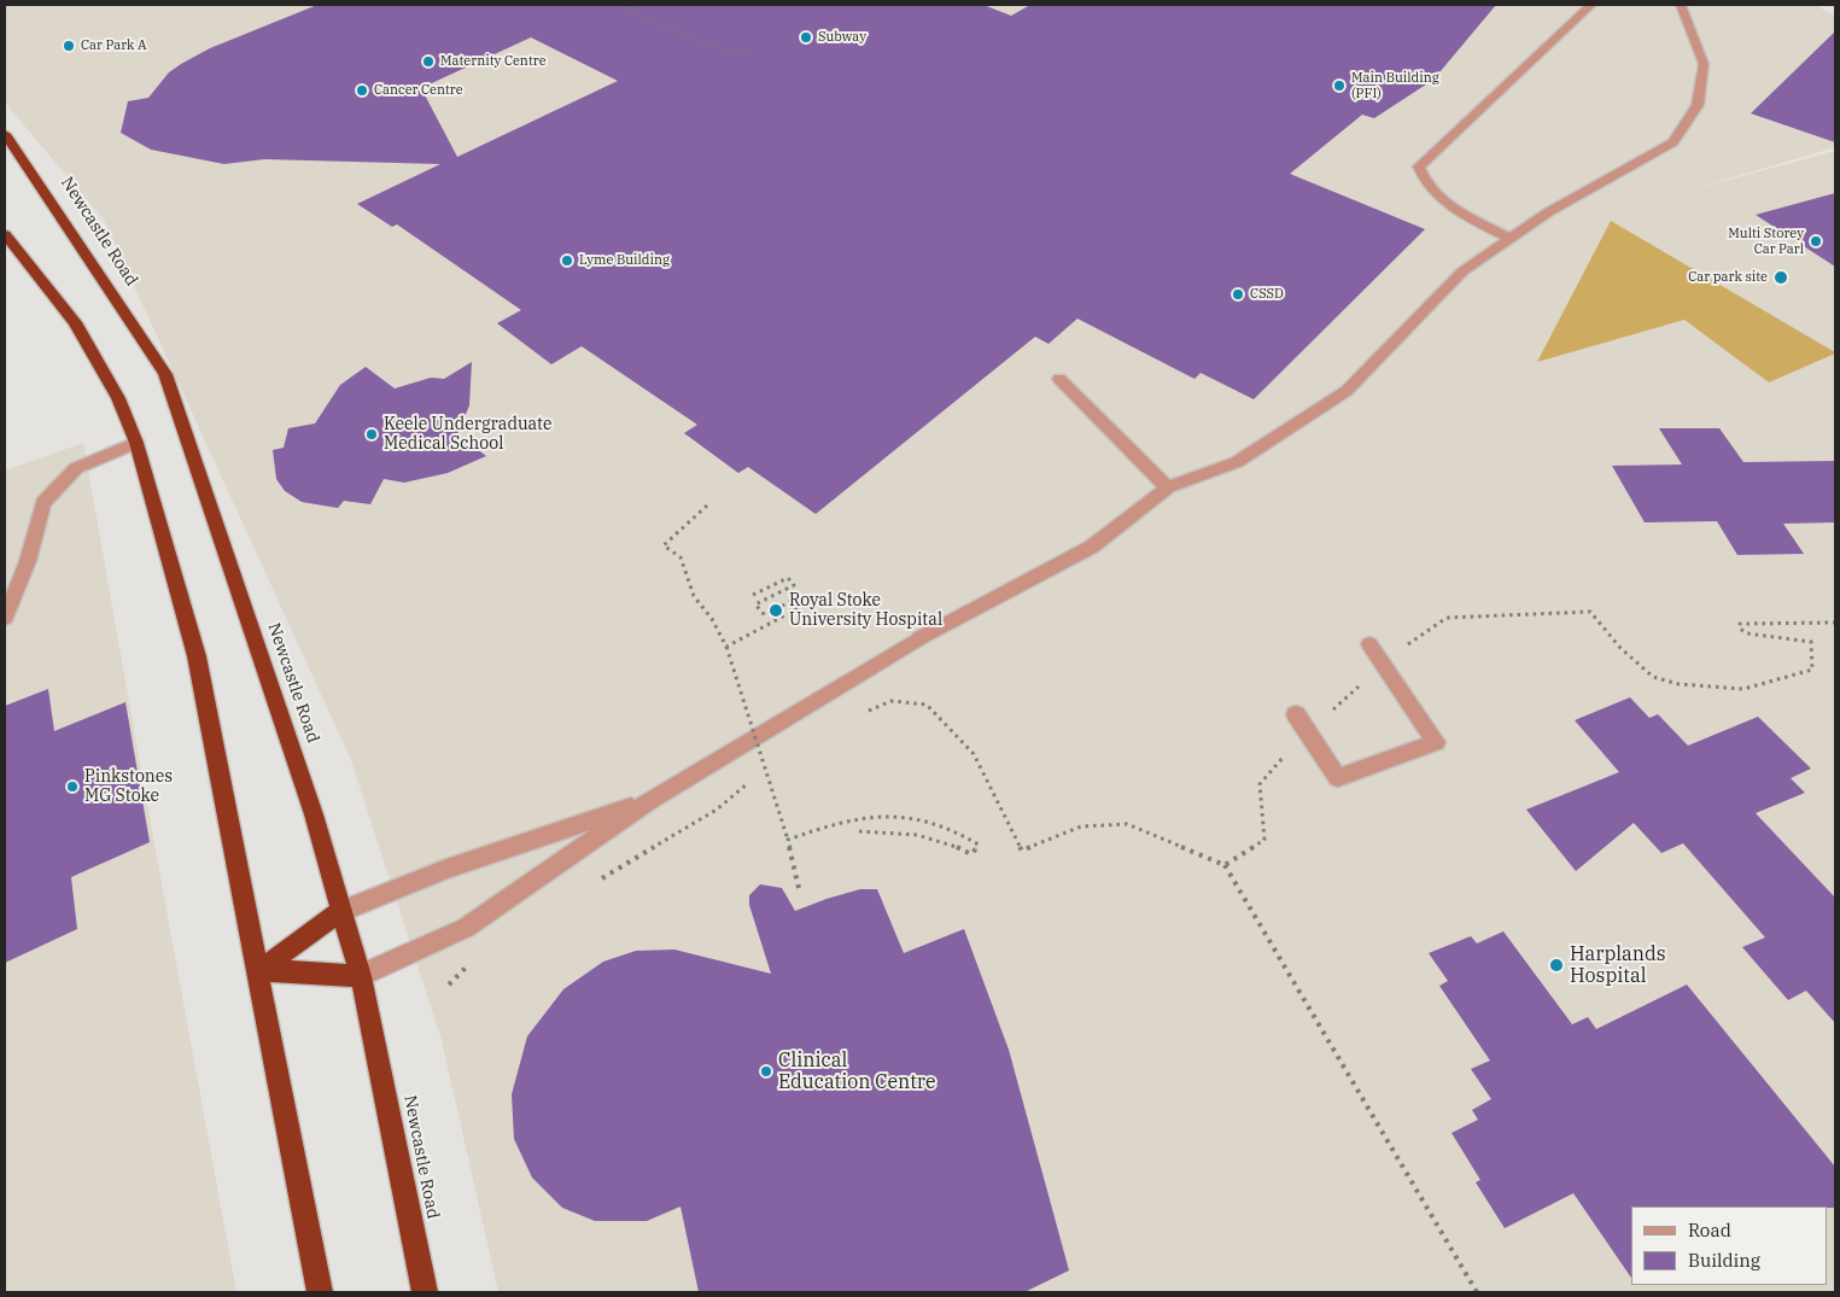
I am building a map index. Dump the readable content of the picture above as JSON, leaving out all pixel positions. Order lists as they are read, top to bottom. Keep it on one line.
{"streets":{"highway":["Newcastle Road"]},"places":["Subway","Car Park A","Maternity Centre","Main Building (PFI)","Cancer Centre","Multi Storey Car Parl","Lyme Building","Car park site","CSSD","Keele Undergraduate Medical School","Royal Stoke University Hospital","Pinkstones MG Stoke","Harplands Hospital","Clinical Education Centre"],"legend":["Road","Building"]}
